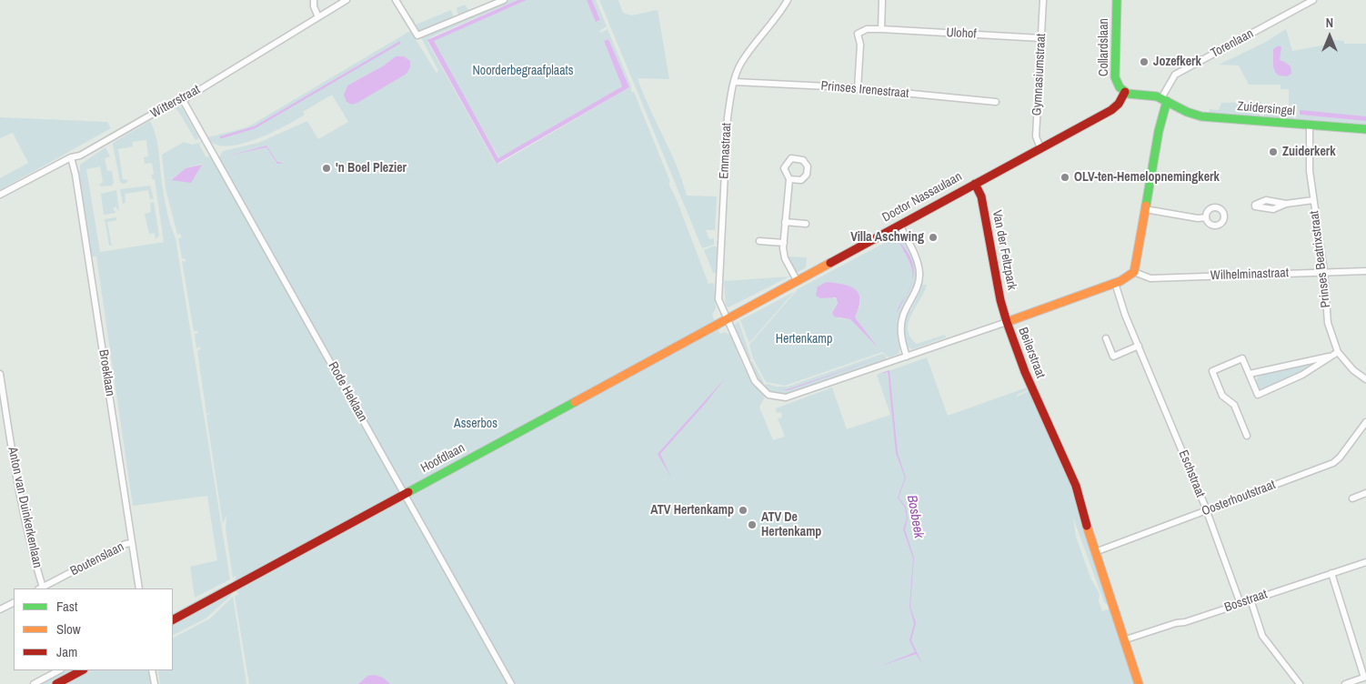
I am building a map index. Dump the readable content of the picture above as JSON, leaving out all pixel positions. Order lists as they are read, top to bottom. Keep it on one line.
{"streets":{"street":["Ulohof","Torenlaan","Collardslaan","Gymnasiumstraat","Prinses Irenestraat","Witterstraat","Zuidersingel","Emmastraat","Doctor Nassaulaan","Van der Feltzpark","Prinses Beatrixstraat","Wilhelminastraat","Beilerstraat","Broeklaan","Rode Heklaan","Hoofdlaan","Eschstraat","Oosterhoutstraat","Anton van Duinkerkenlaan","Boutenslaan","Bosstraat"]},"crossings":[["Ulohof","Gymnasiumstraat"],["Ulohof","Prinses Irenestraat"],["Torenlaan","Zuidersingel"],["Collardslaan","Doctor Nassaulaan"],["Gymnasiumstraat","Doctor Nassaulaan"],["Prinses Irenestraat","Emmastraat"],["Witterstraat","Broeklaan"],["Witterstraat","Rode Heklaan"],["Zuidersingel","Prinses Beatrixstraat"],["Emmastraat","Doctor Nassaulaan"],["Emmastraat","Hoofdlaan"],["Doctor Nassaulaan","Van der Feltzpark"],["Doctor Nassaulaan","Hoofdlaan"],["Van der Feltzpark","Beilerstraat"],["Prinses Beatrixstraat","Wilhelminastraat"],["Wilhelminastraat","Beilerstraat"],["Beilerstraat","Eschstraat"],["Beilerstraat","Oosterhoutstraat"],["Beilerstraat","Bosstraat"],["Broeklaan","Boutenslaan"],["Rode Heklaan","Hoofdlaan"],["Eschstraat","Oosterhoutstraat"],["Eschstraat","Bosstraat"],["Anton van Duinkerkenlaan","Boutenslaan"]],"water":["Bosbeek"],"parks":["Noorderbegraafplaats","Hertenkamp","Asserbos"],"places":["Jozefkerk","Zuiderkerk","'n Boel Plezier","OLV-ten-Hemelopnemingkerk","Villa Aschwing","ATV Hertenkamp","ATV De Hertenkamp"],"legend":["Fast","Slow","Jam"],"north":"top"}
